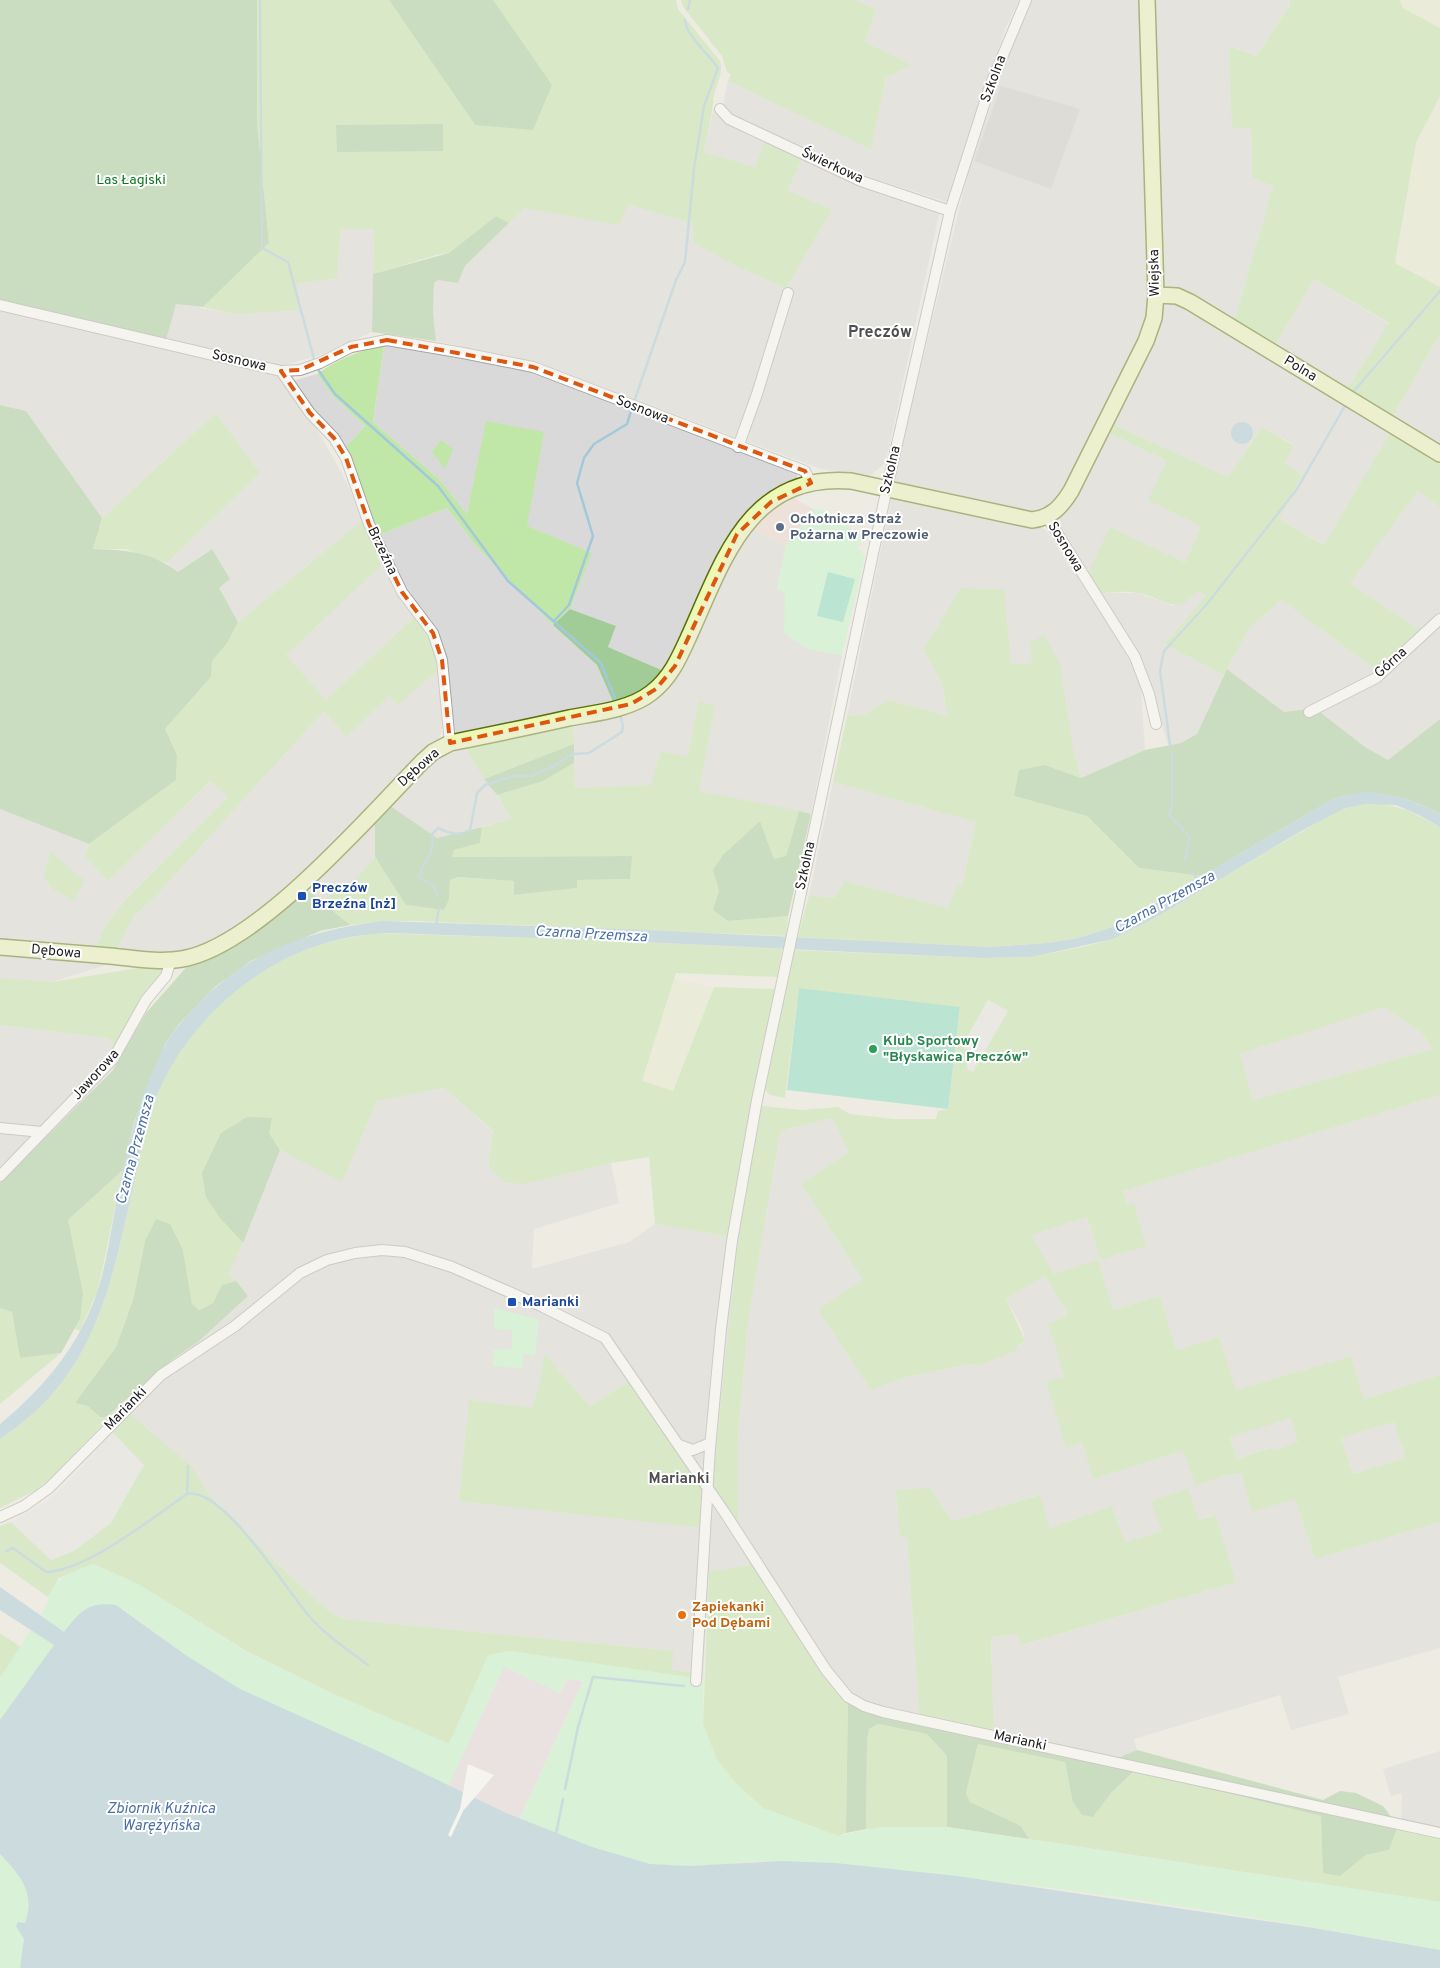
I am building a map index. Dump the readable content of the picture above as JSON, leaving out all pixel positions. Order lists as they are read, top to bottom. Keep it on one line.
{"streets":{"street":["Szkolna","Świerkowa","Wiejska","Sosnowa","Polna","Brzeźna","Górna","Dębowa","Jaworowa","Marianki"]},"crossings":[["Szkolna","Świerkowa"],["Szkolna","Sosnowa"],["Wiejska","Sosnowa"],["Wiejska","Polna"],["Sosnowa","Brzeźna"],["Sosnowa","Dębowa"],["Brzeźna","Dębowa"],["Dębowa","Jaworowa"]],"districts":["Preczów","Marianki"],"water":["Czarna Przemsza","Zbiornik Kuźnica Warężyńska"],"parks":["Las Łagiski"],"places":{"other":["Ochotnicza Straż Pożarna w Preczowie","Klub Sportowy \"Błyskawica Preczów\"","Zapiekanki Pod Dębami"],"transit":["Preczów Brzeźna [nż]","Marianki"]}}
